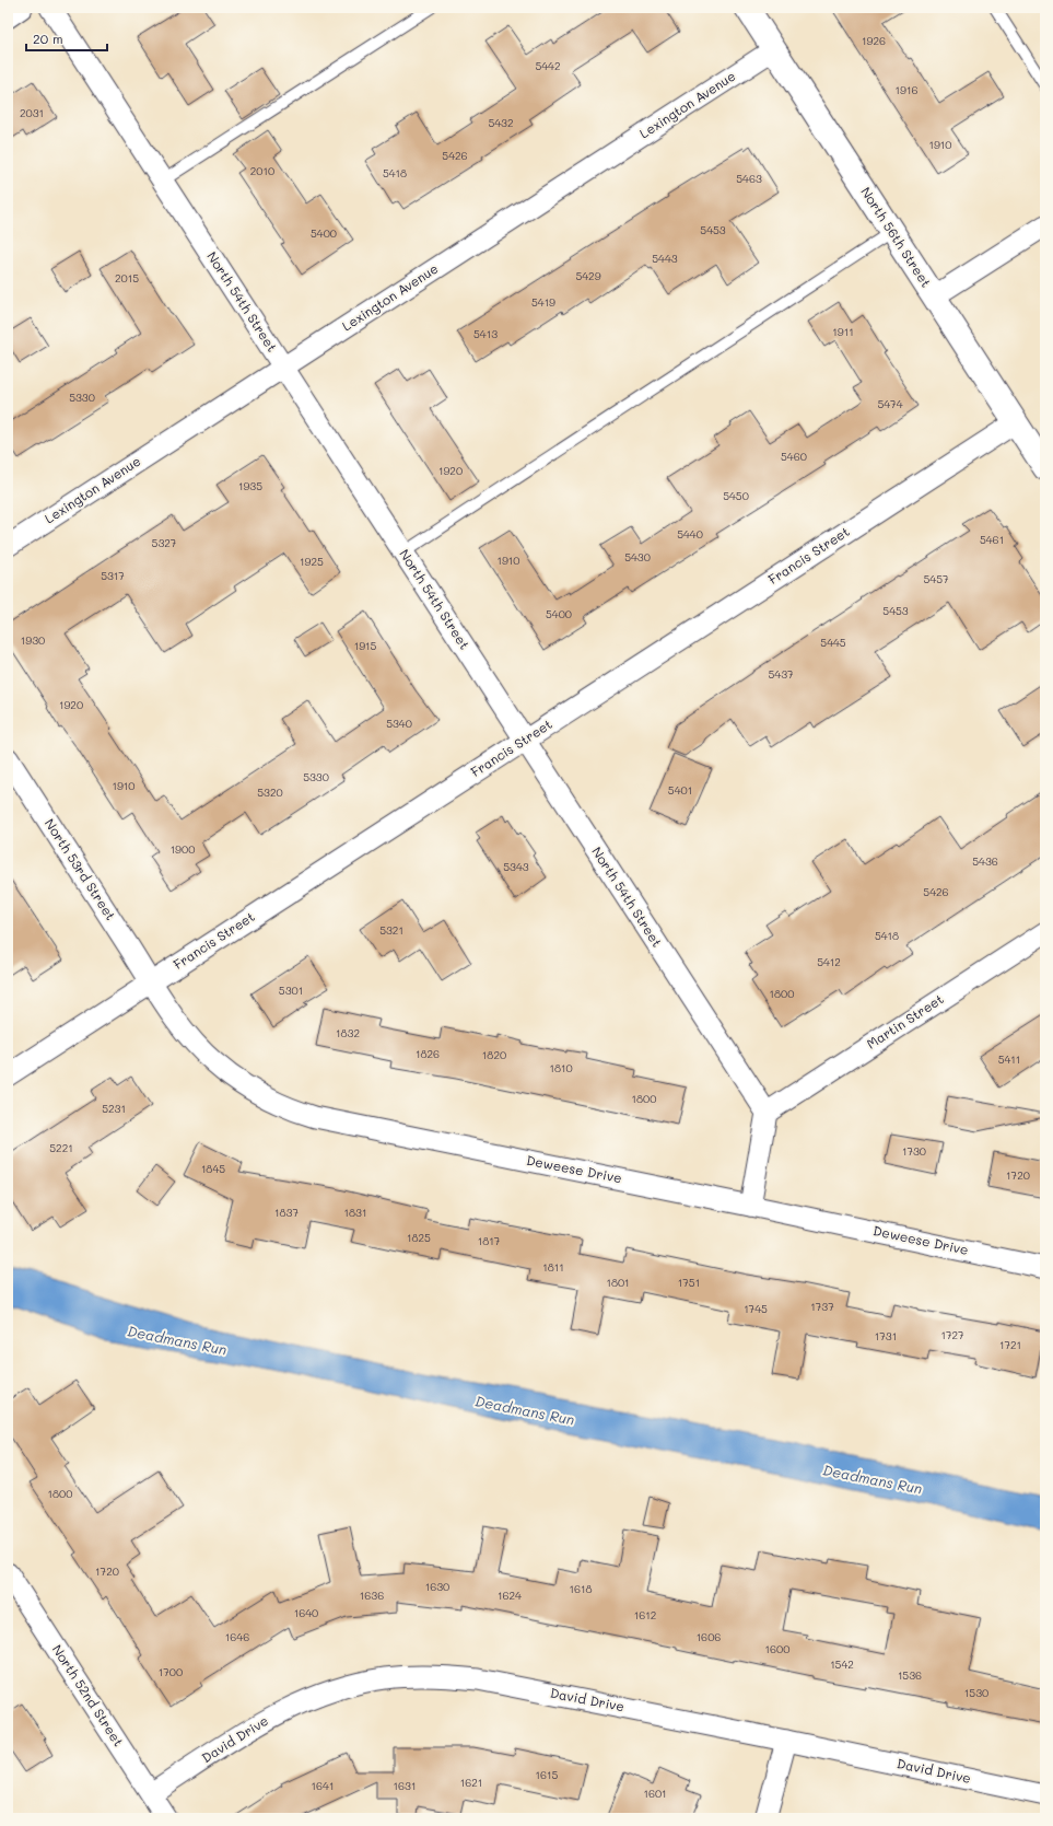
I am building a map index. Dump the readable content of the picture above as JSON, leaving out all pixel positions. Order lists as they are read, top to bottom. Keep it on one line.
{"streets":{"main road":["North 56th Street"],"street":["Lexington Avenue","North 54th Street","Francis Street","North 53rd Street","Martin Street","Deweese Drive","North 52nd Street","David Drive"]},"crossings":[["Lexington Avenue","North 56th Street"],["Lexington Avenue","North 54th Street"],["North 56th Street","Francis Street"],["North 54th Street","Francis Street"],["North 54th Street","Martin Street"],["Francis Street","North 53rd Street"],["Francis Street","Deweese Drive"],["North 53rd Street","Deweese Drive"],["North 52nd Street","David Drive"]],"water":["Deadmans Run"],"house_numbers":["1926","5442","1916","2031","5432","1910","5426","2010","5418","5463","5453","5400","5443","5429","2015","5419","1911","5413","5330","5474","5460","1920","1935","5450","5440","5461","5327","5430","1910","1925","5317","5457","5453","5400","1930","5445","1915","5437","1920","5340","5330","1910","5401","5320","1900","5436","5343","5426","5321","5418","5412","5301","1800","1832","1826","1820","5411","1810","1800","5231","5221","1730","1845","1720","1837","1831","1825","1817","1811","1801","1751","1737","1745","1727","1731","1721","1800","1720","1630","1618","1636","1624","1640","1612","1646","1606","1600","1542","1700","1536","1530","1615","1621","1641","1631","1601"],"scale_bar":"20 m"}
